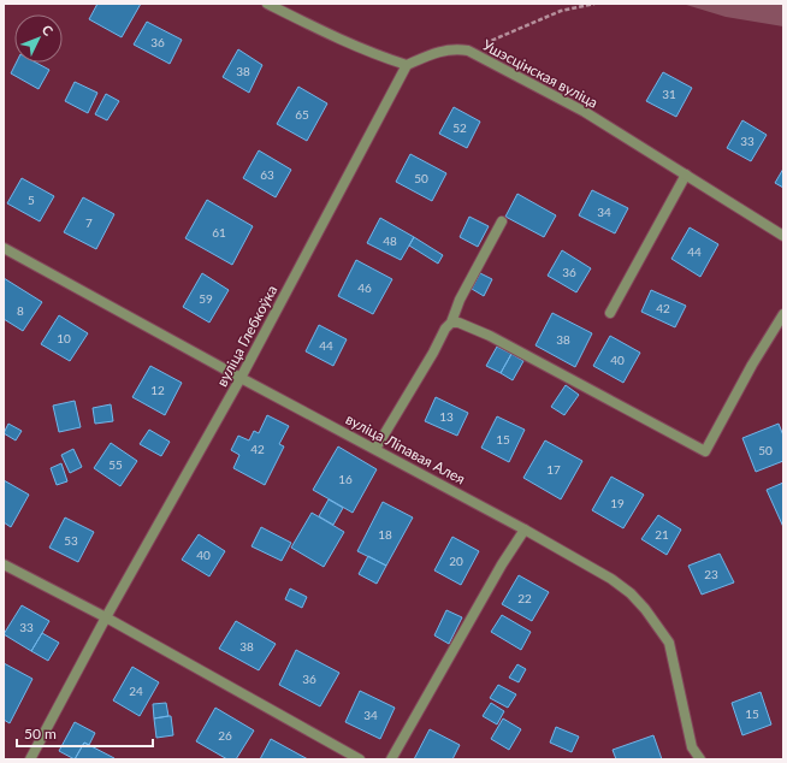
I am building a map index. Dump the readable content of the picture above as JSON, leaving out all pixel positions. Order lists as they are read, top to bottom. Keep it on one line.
{"streets":{"street":["Ушэсцінская вуліца","вуліца Глебкоўка","вуліца Ліпавая Алея"]},"crossings":[["Ушэсцінская вуліца","вуліца Глебкоўка"],["вуліца Глебкоўка","вуліца Ліпавая Алея"]],"house_numbers":["36","38","31","65","52","33","63","50","5","34","7","61","48","44","36","46","59","42","8","10","38","44","40","12","13","15","42","50","55","17","16","19","18","21","53","40","20","23","22","33","38","36","24","15","34","26"],"scale_bar":"50 m","north":"top right"}
